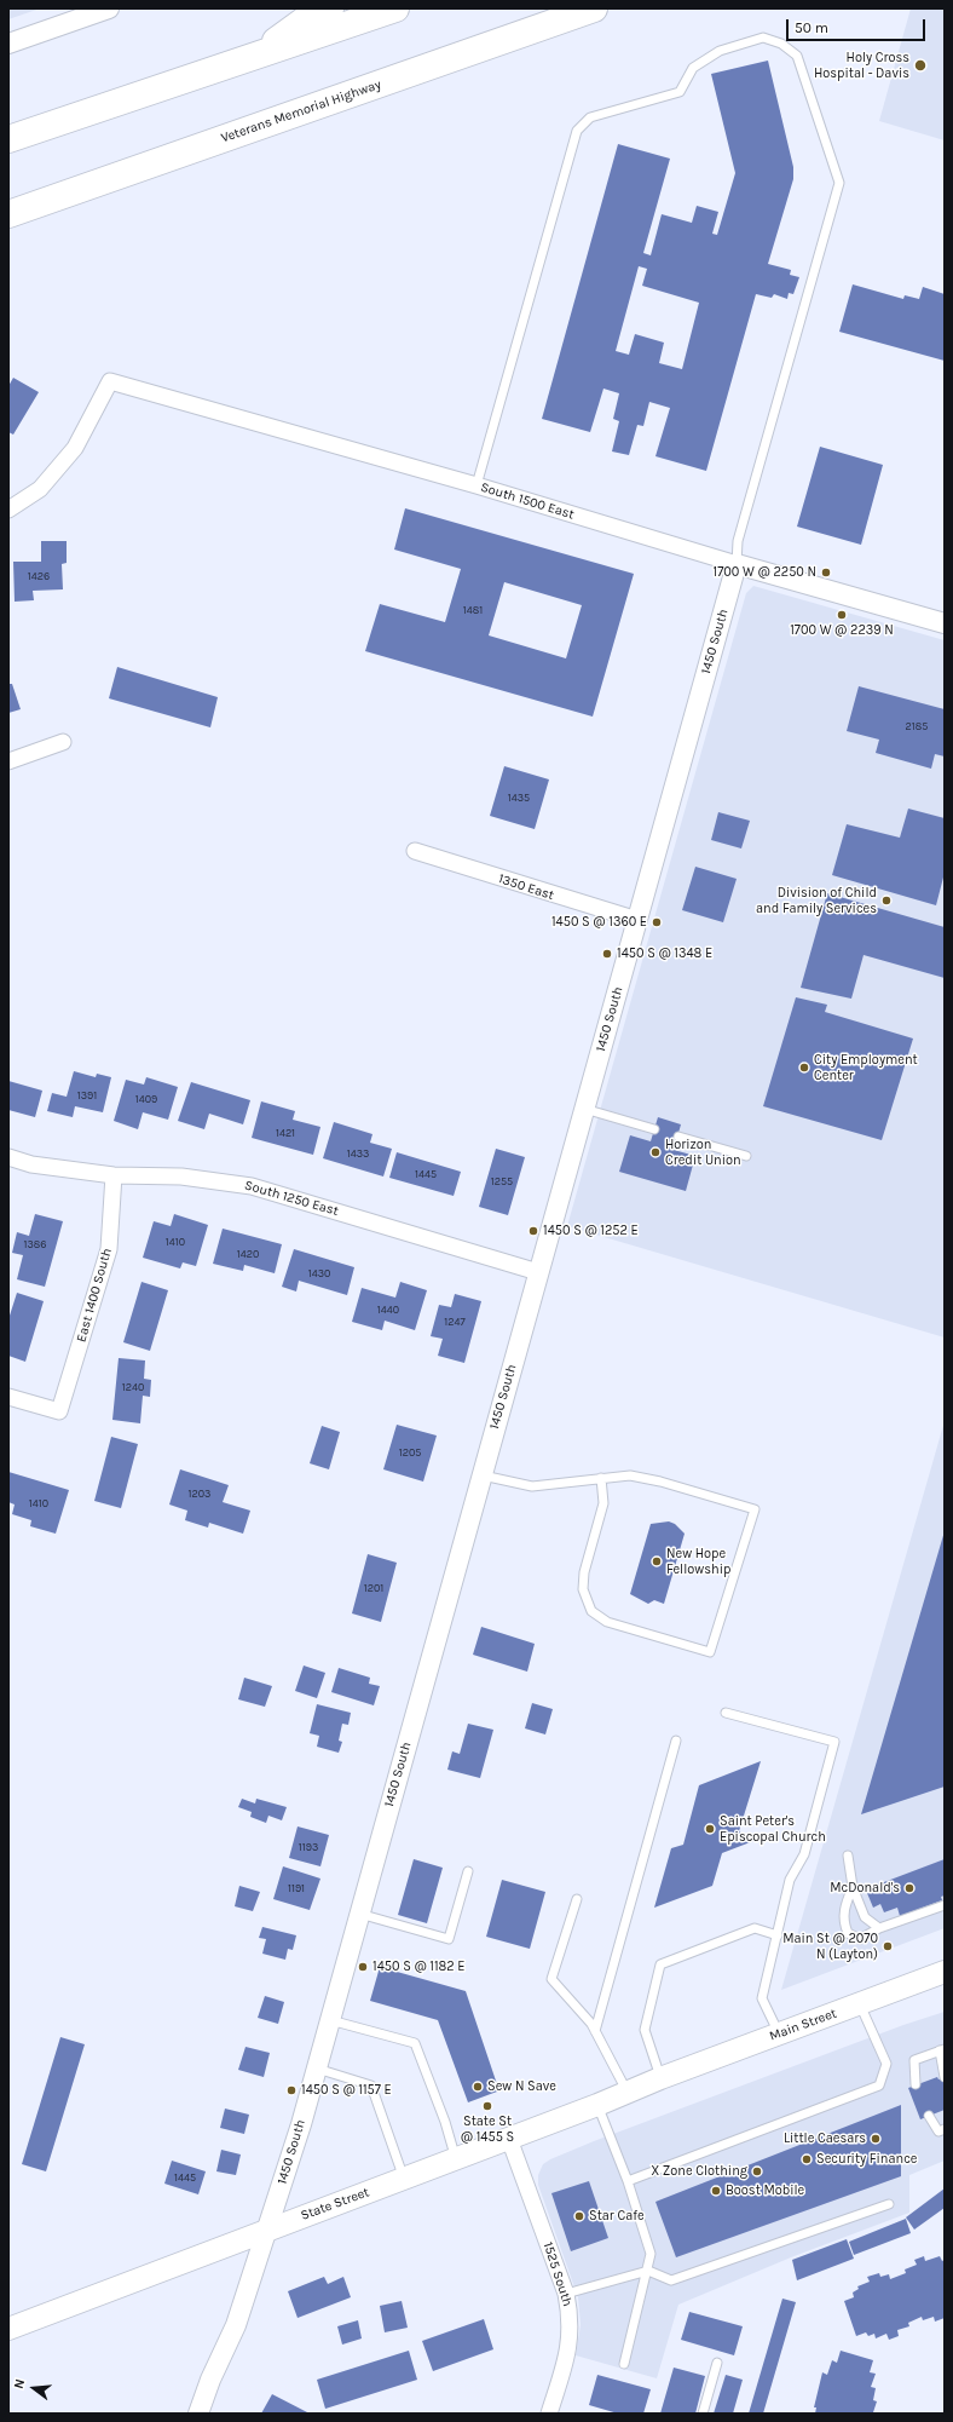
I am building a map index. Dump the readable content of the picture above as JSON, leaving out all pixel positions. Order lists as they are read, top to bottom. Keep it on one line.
{"streets":{"highway":["Veterans Memorial Highway"],"main road":["Main Street","State Street"],"street":["South 1500 East","1450 South","1350 East","South 1250 East","East 1400 South","1525 South"]},"crossings":[["South 1500 East","1450 South"],["1450 South","1350 East"],["1450 South","South 1250 East"],["1450 South","State Street"],["South 1250 East","East 1400 South"],["Main Street","State Street"],["State Street","1525 South"]],"places":["Holy Cross Hospital - Davis","1700 W @ 2250 N","1700 W @ 2239 N","Division of Child and Family Services","1450 S @ 1360 E","1450 S @ 1348 E","City Employment Center","Horizon Credit Union","1450 S @ 1252 E","New Hope Fellowship","Saint Peter's Episcopal Church","McDonald's","Main St @ 2070 N (Layton)","1450 S @ 1182 E","Sew N Save","1450 S @ 1157 E","State St @ 1455 S","Little Caesars","Security Finance","X Zone Clothing","Boost Mobile","Star Cafe"],"house_numbers":["1426","1481","2185","1435","1391","1409","1421","1433","1445","1255","1410","1386","1420","1430","1440","1247","1240","1205","1203","1410","1201","1193","1191","1445"],"scale_bar":"50 m","north":"left"}
